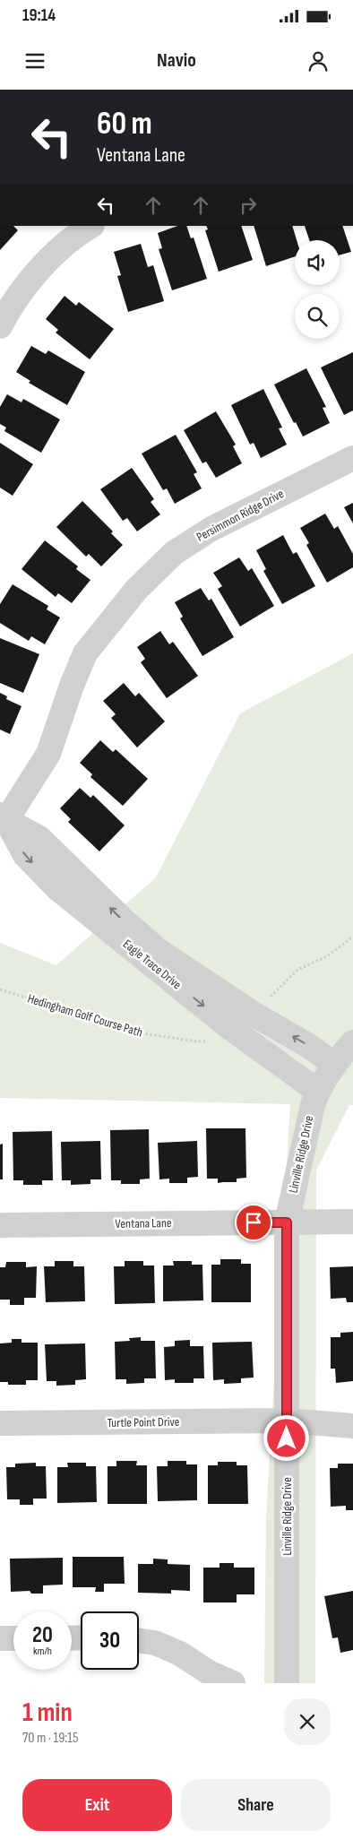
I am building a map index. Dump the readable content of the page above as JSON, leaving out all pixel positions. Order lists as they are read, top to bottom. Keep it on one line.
{"streets":{"street":["Persimmon Ridge Drive","Eagle Trace Drive","Linville Ridge Drive","Ventana Lane","Turtle Point Drive"],"path":["Hedingham Golf Course Path"]},"crossings":[["Persimmon Ridge Drive","Eagle Trace Drive"],["Eagle Trace Drive","Linville Ridge Drive"],["Linville Ridge Drive","Ventana Lane"],["Linville Ridge Drive","Turtle Point Drive"]],"page":{"status":"19:14","header":"Navio","turn":["60 m","Ventana Lane"],"speed":"20 km/h","limit":"30","heading":["1 min","70 m · 19:15"],"buttons":["Exit","Share"]}}
